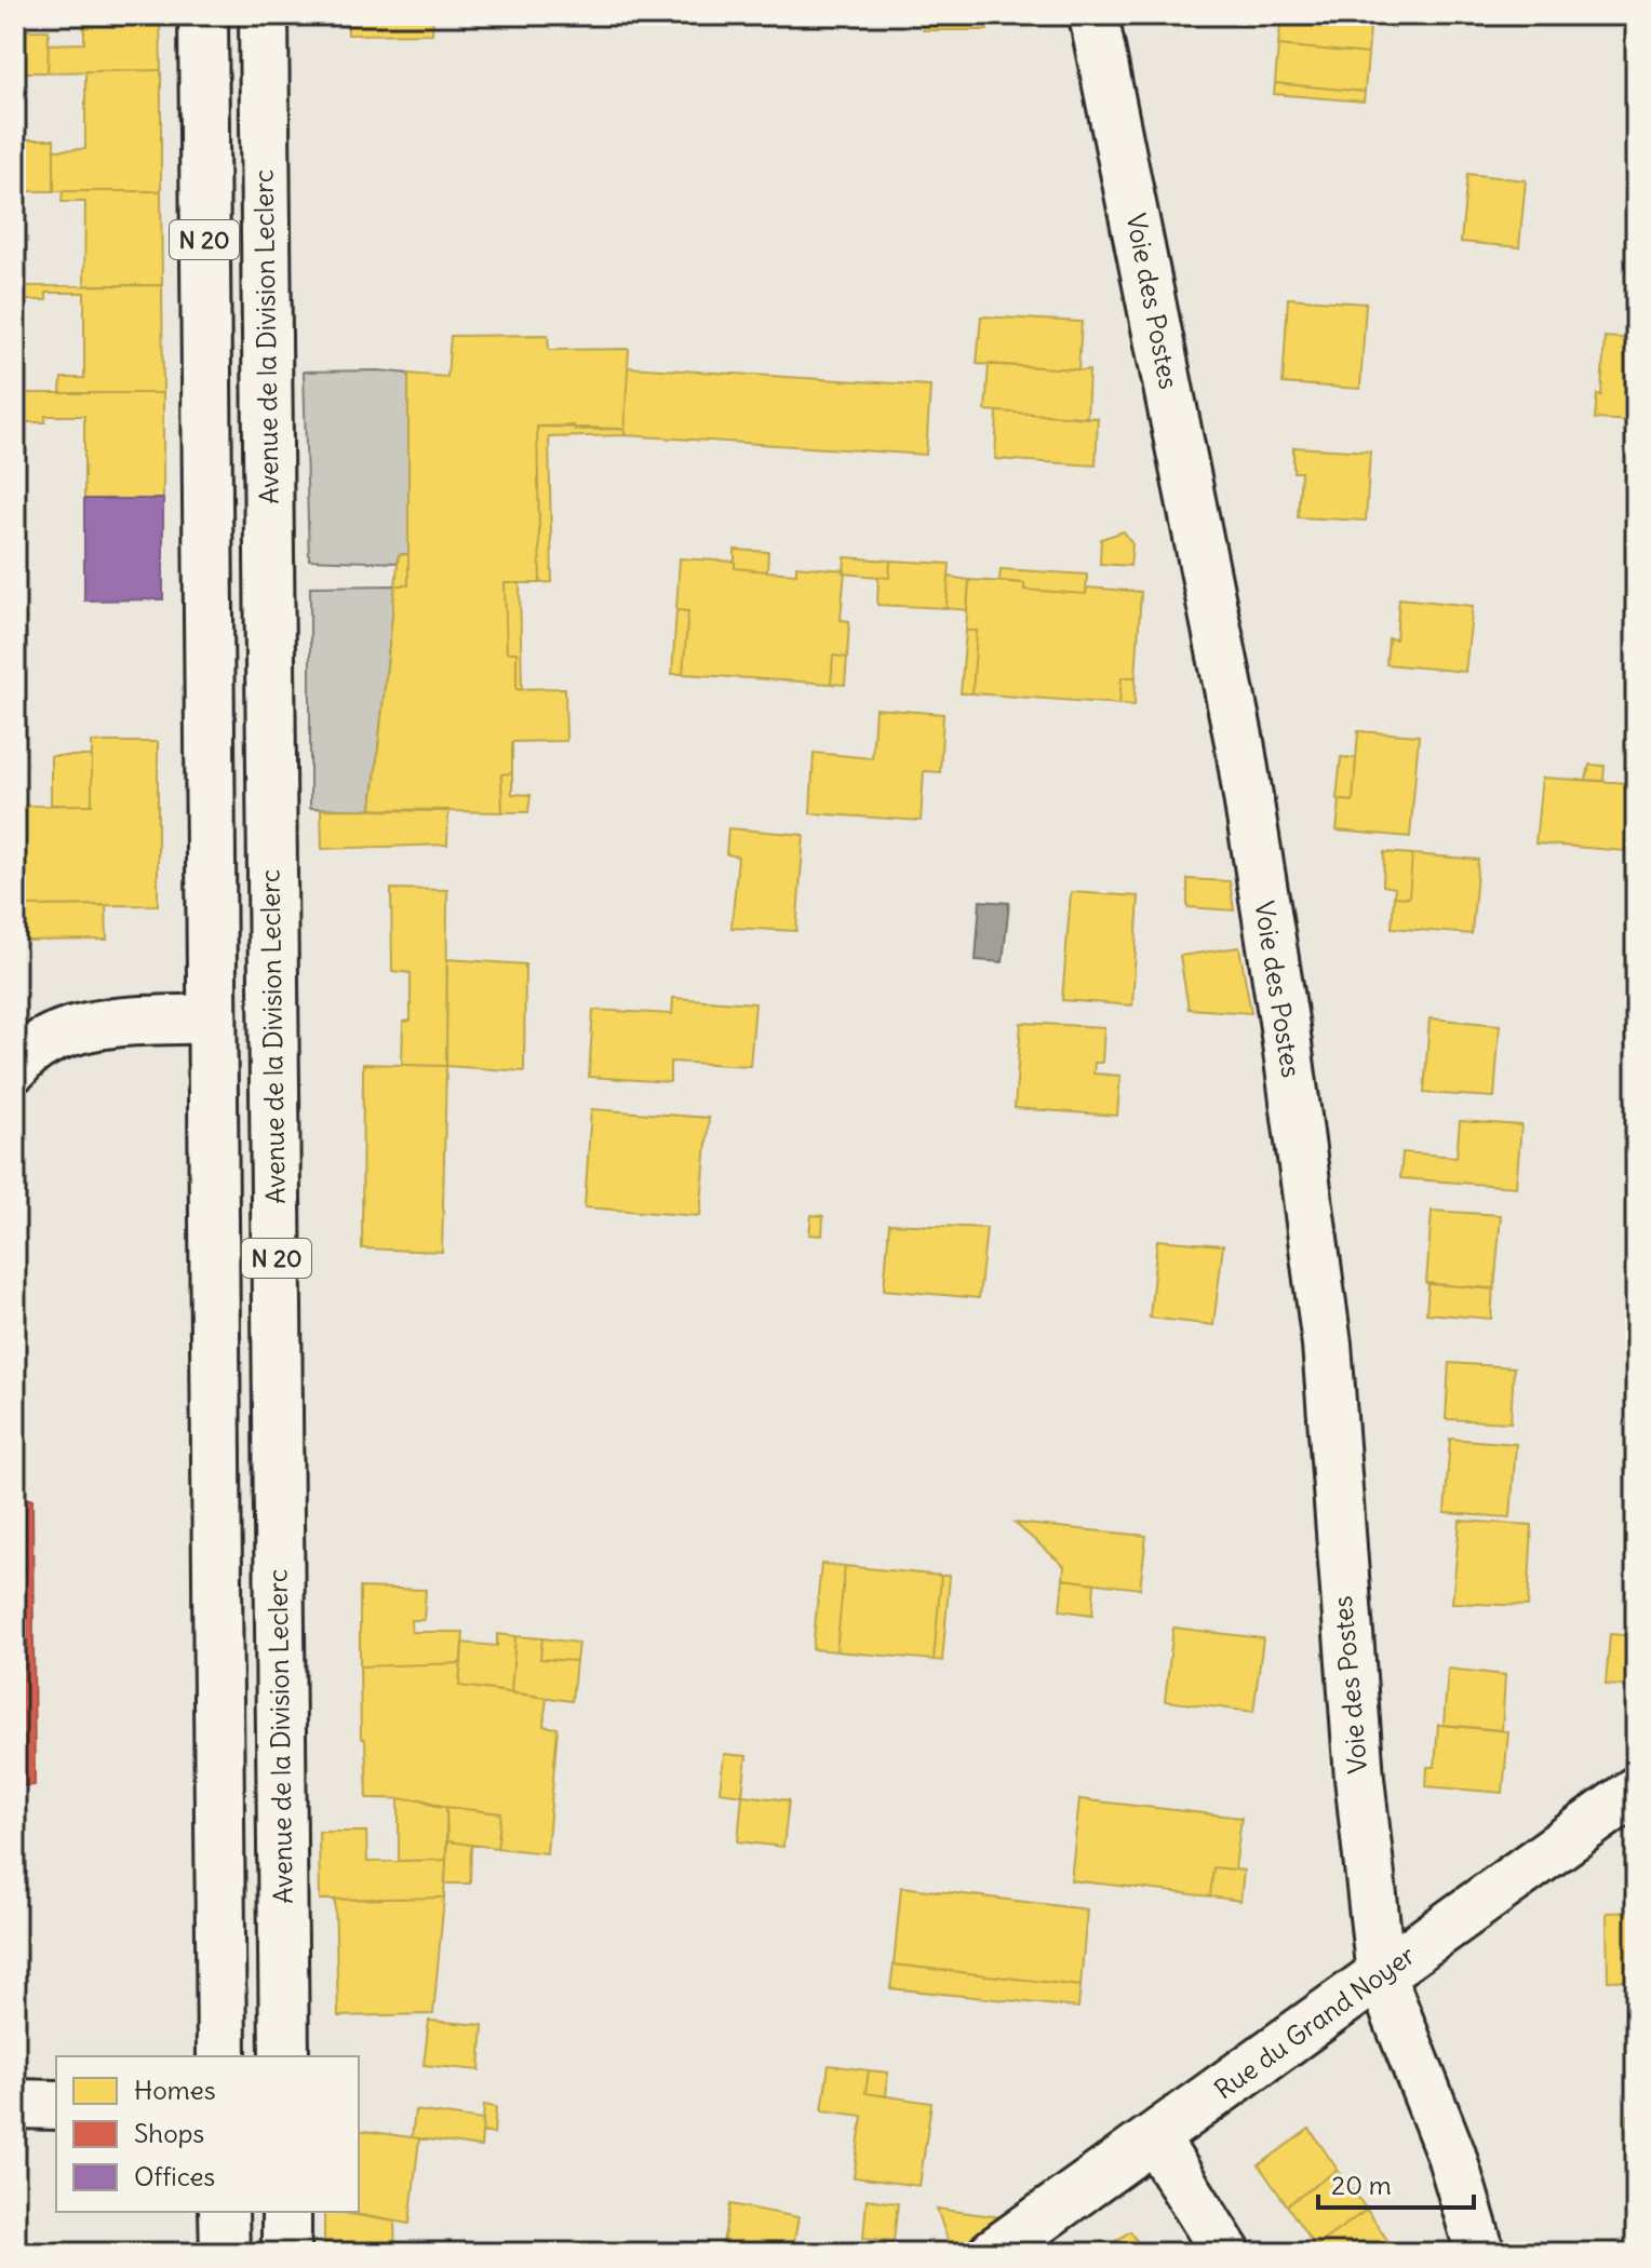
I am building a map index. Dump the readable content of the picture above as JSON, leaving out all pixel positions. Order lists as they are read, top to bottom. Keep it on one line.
{"streets":{"main road":["N 20","Voie des Postes","Avenue de la Division Leclerc","Rue du Grand Noyer"]},"crossings":[["Voie des Postes","Rue du Grand Noyer"]],"legend":["Homes","Shops","Offices"],"scale_bar":"20 m"}
